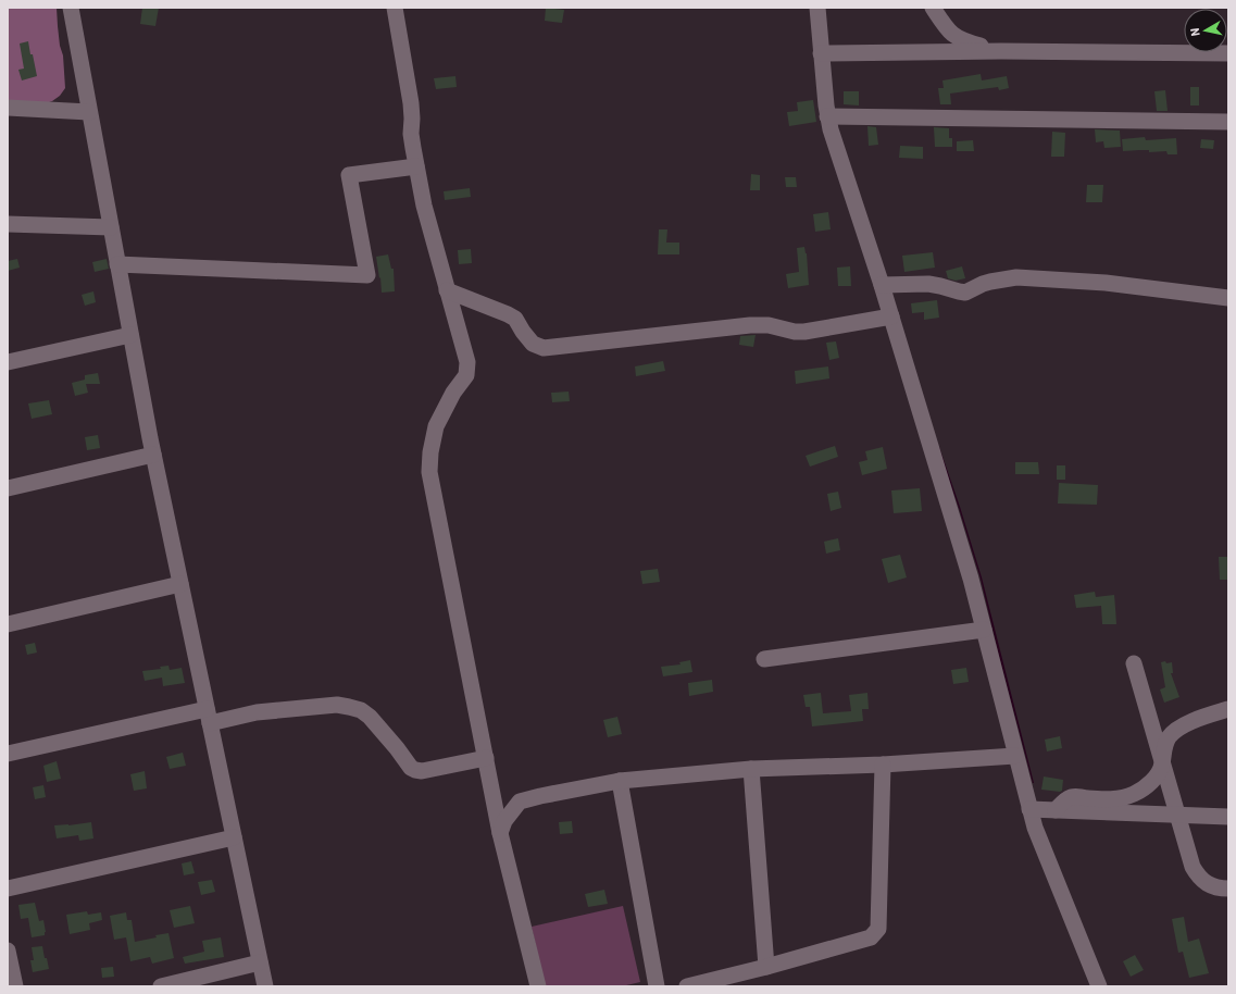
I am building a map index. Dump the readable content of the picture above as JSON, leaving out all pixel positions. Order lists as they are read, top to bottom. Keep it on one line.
{"north":"left"}
